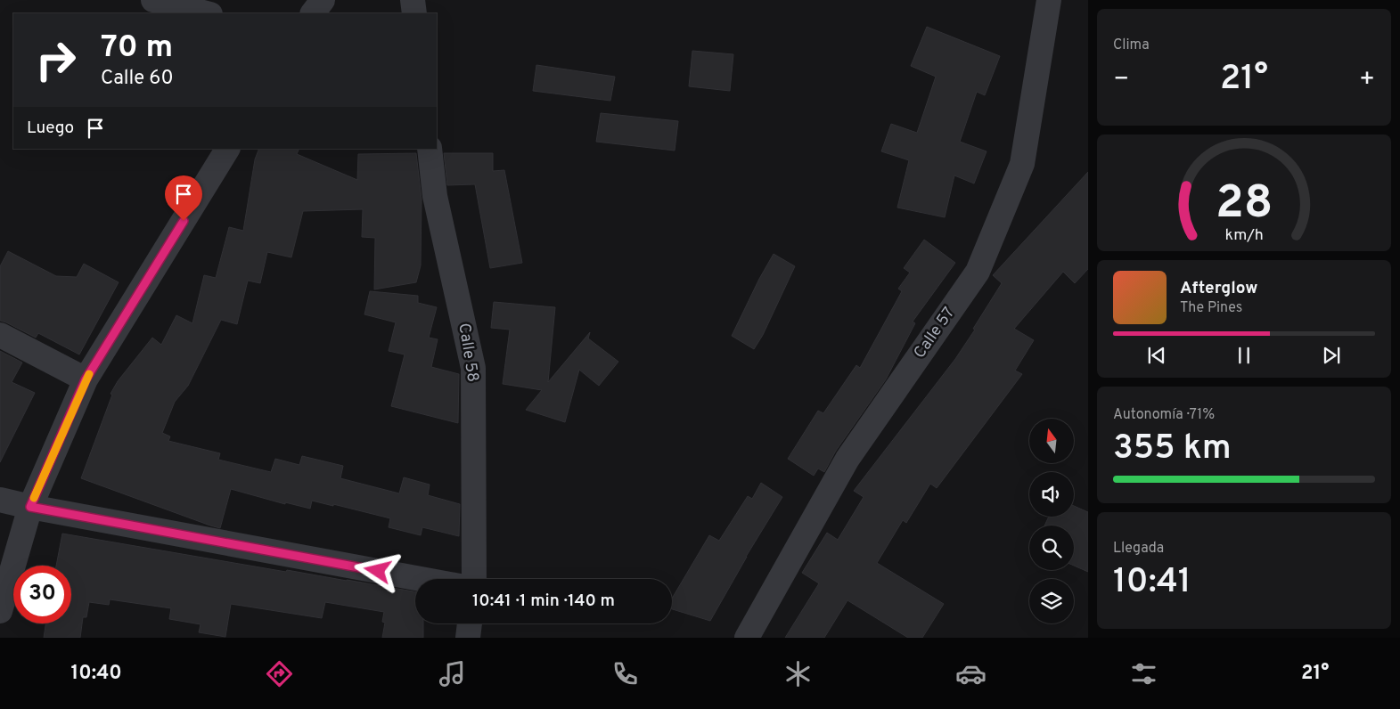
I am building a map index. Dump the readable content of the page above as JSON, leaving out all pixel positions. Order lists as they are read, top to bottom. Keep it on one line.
{"streets":{"street":["Calle 57","Calle 58"]},"north":"top","page":{"tile":["Clima",["Autonomía · 71%","355 km"],["Llegada","10:41"]],"turn":["70 m","Calle 60"],"heat":["−","21°","+"],"then":"Luego","song":["Afterglow","The Pines"],"limit":"30","trip":"10:41 · 1 min · 140 m","tabs":["10:40","21°"],"gauge":["28","km/h"]}}
